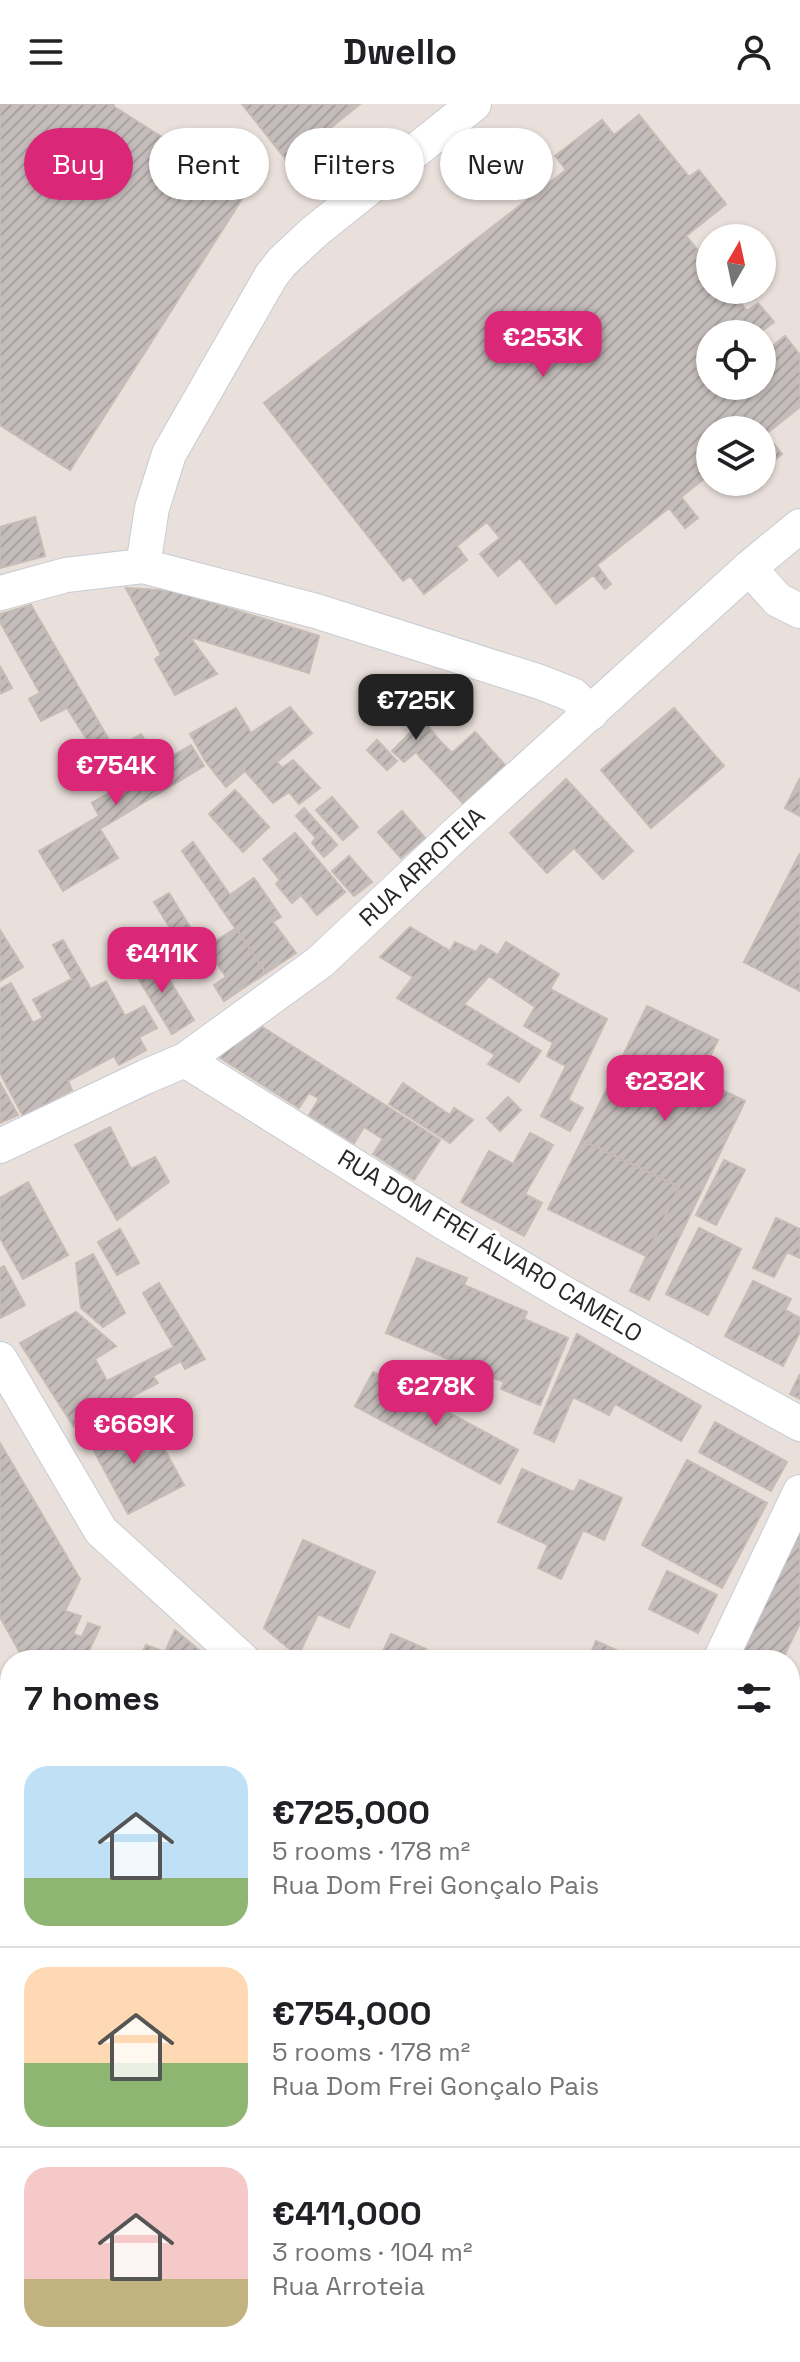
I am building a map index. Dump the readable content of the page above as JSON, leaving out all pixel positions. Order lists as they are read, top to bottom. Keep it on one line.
{"streets":{"street":["RUA ARROTEIA","RUA DOM FREI ÁLVARO CAMELO"]},"crossings":[["RUA ARROTEIA","RUA DOM FREI ÁLVARO CAMELO"]],"north":"top","page":{"header":"Dwello","chip":["Buy","Rent","Filters","New"],"price":["€253K","€725K","€754K","€411K","€232K","€278K","€669K"],"heading":"7 homes","list":[{"name":"€725,000","note":"5 rooms · 178 m² · Rua Dom Frei Gonçalo Pais"},{"name":"€754,000","note":"5 rooms · 178 m² · Rua Dom Frei Gonçalo Pais"},{"name":"€411,000","note":"3 rooms · 104 m² · Rua Arroteia"}]}}
